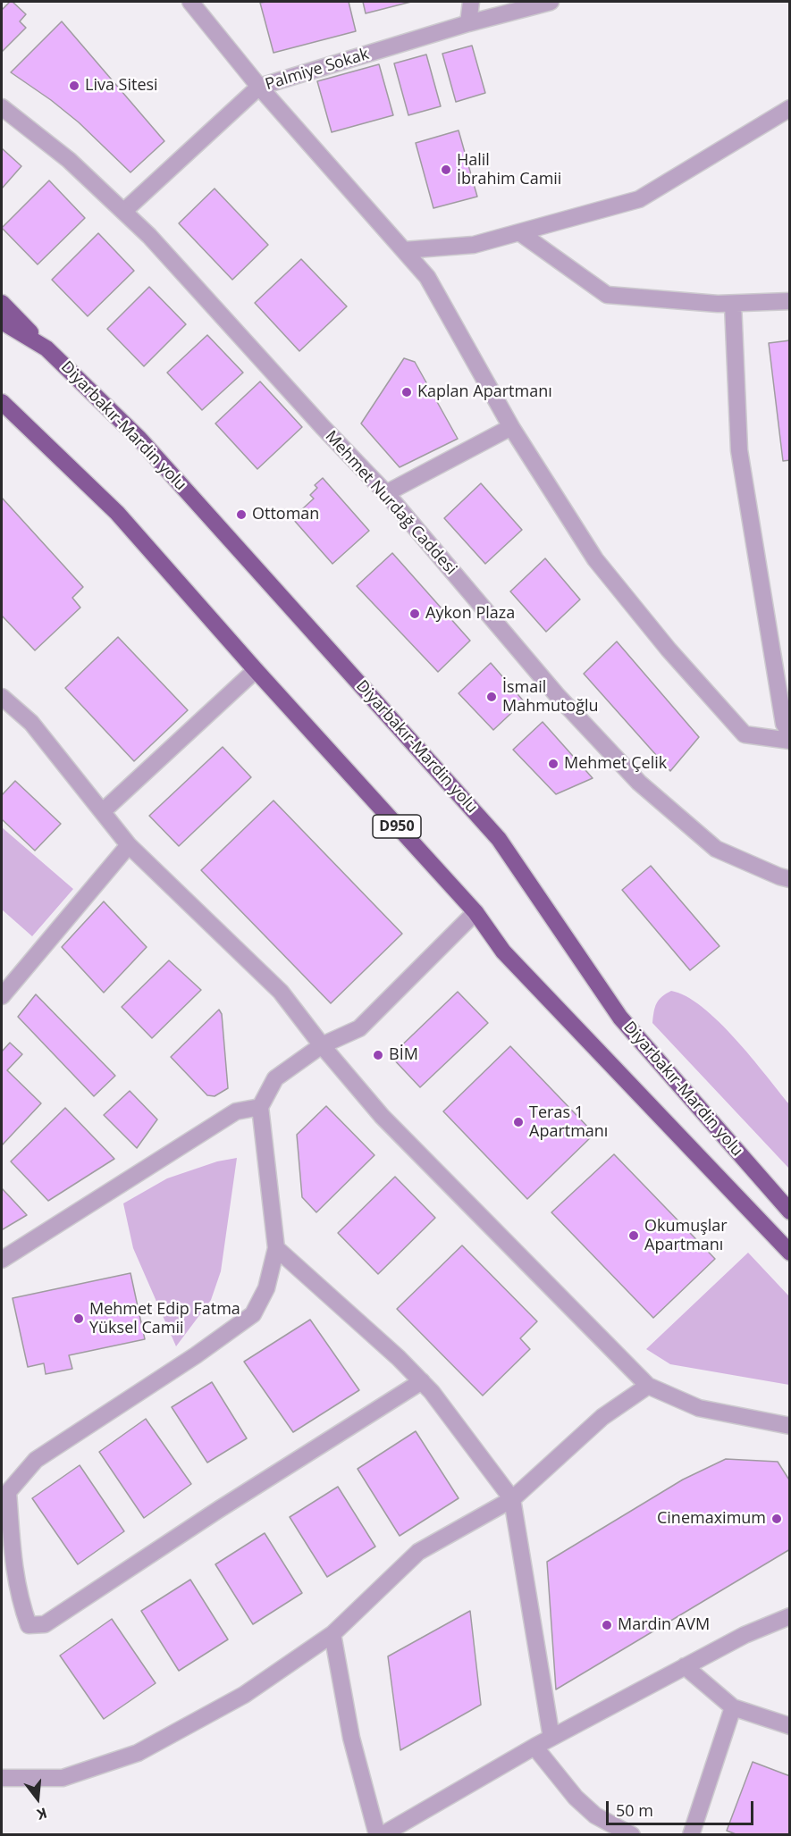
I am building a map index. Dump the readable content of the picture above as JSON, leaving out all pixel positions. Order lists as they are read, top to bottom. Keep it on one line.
{"streets":{"highway":["Diyarbakır-Mardin yolu","D950"],"street":["Palmiye Sokak","Mehmet Nurdağ Caddesi"]},"crossings":[["Palmiye Sokak","Mehmet Nurdağ Caddesi"]],"places":["Liva Sitesi","Halil İbrahim Camii","Kaplan Apartmanı","Ottoman","Aykon Plaza","İsmail Mahmutoğlu","Mehmet Çelik","BİM","Teras 1 Apartmanı","Okumuşlar Apartmanı","Mehmet Edip Fatma Yüksel Camii","Cinemaximum","Mardin AVM"],"scale_bar":"50 m","north":"bottom"}
